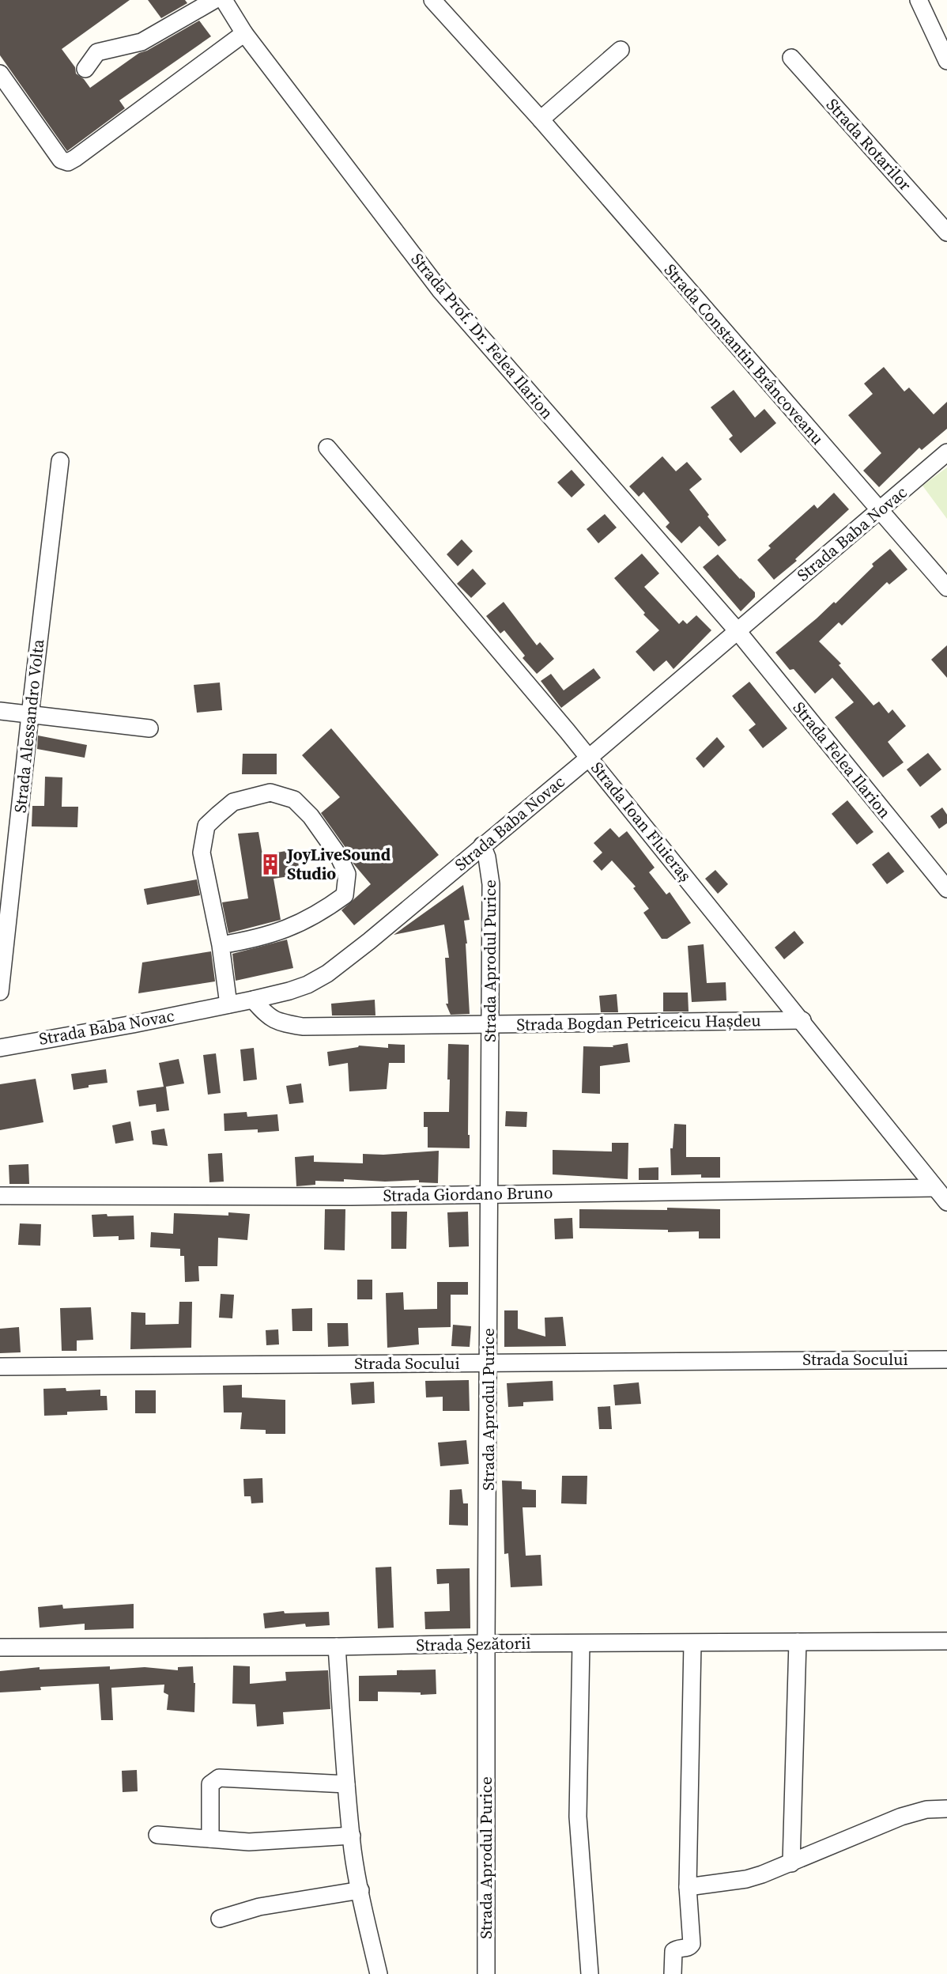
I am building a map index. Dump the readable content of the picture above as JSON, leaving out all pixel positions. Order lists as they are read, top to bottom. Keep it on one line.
{"streets":{"street":["Strada Rotarilor","Strada Prof. Dr. Felea Ilarion","Strada Constantin Brâncoveanu","Strada Baba Novac","Strada Alessandro Volta","Strada Felea Ilarion","Strada Ioan Fluieraș","Strada Aprodul Purice","Strada Bogdan Petriceicu Hașdeu","Strada Giordano Bruno","Strada Socului","Strada Șezătorii"]},"crossings":[["Strada Prof. Dr. Felea Ilarion","Strada Baba Novac"],["Strada Prof. Dr. Felea Ilarion","Strada Felea Ilarion"],["Strada Constantin Brâncoveanu","Strada Baba Novac"],["Strada Baba Novac","Strada Felea Ilarion"],["Strada Baba Novac","Strada Ioan Fluieraș"],["Strada Baba Novac","Strada Aprodul Purice"],["Strada Baba Novac","Strada Bogdan Petriceicu Hașdeu"],["Strada Ioan Fluieraș","Strada Bogdan Petriceicu Hașdeu"],["Strada Ioan Fluieraș","Strada Giordano Bruno"],["Strada Aprodul Purice","Strada Bogdan Petriceicu Hașdeu"],["Strada Aprodul Purice","Strada Giordano Bruno"],["Strada Aprodul Purice","Strada Socului"],["Strada Aprodul Purice","Strada Șezătorii"]],"places":{"building":["JoyLiveSound Studio"]}}
